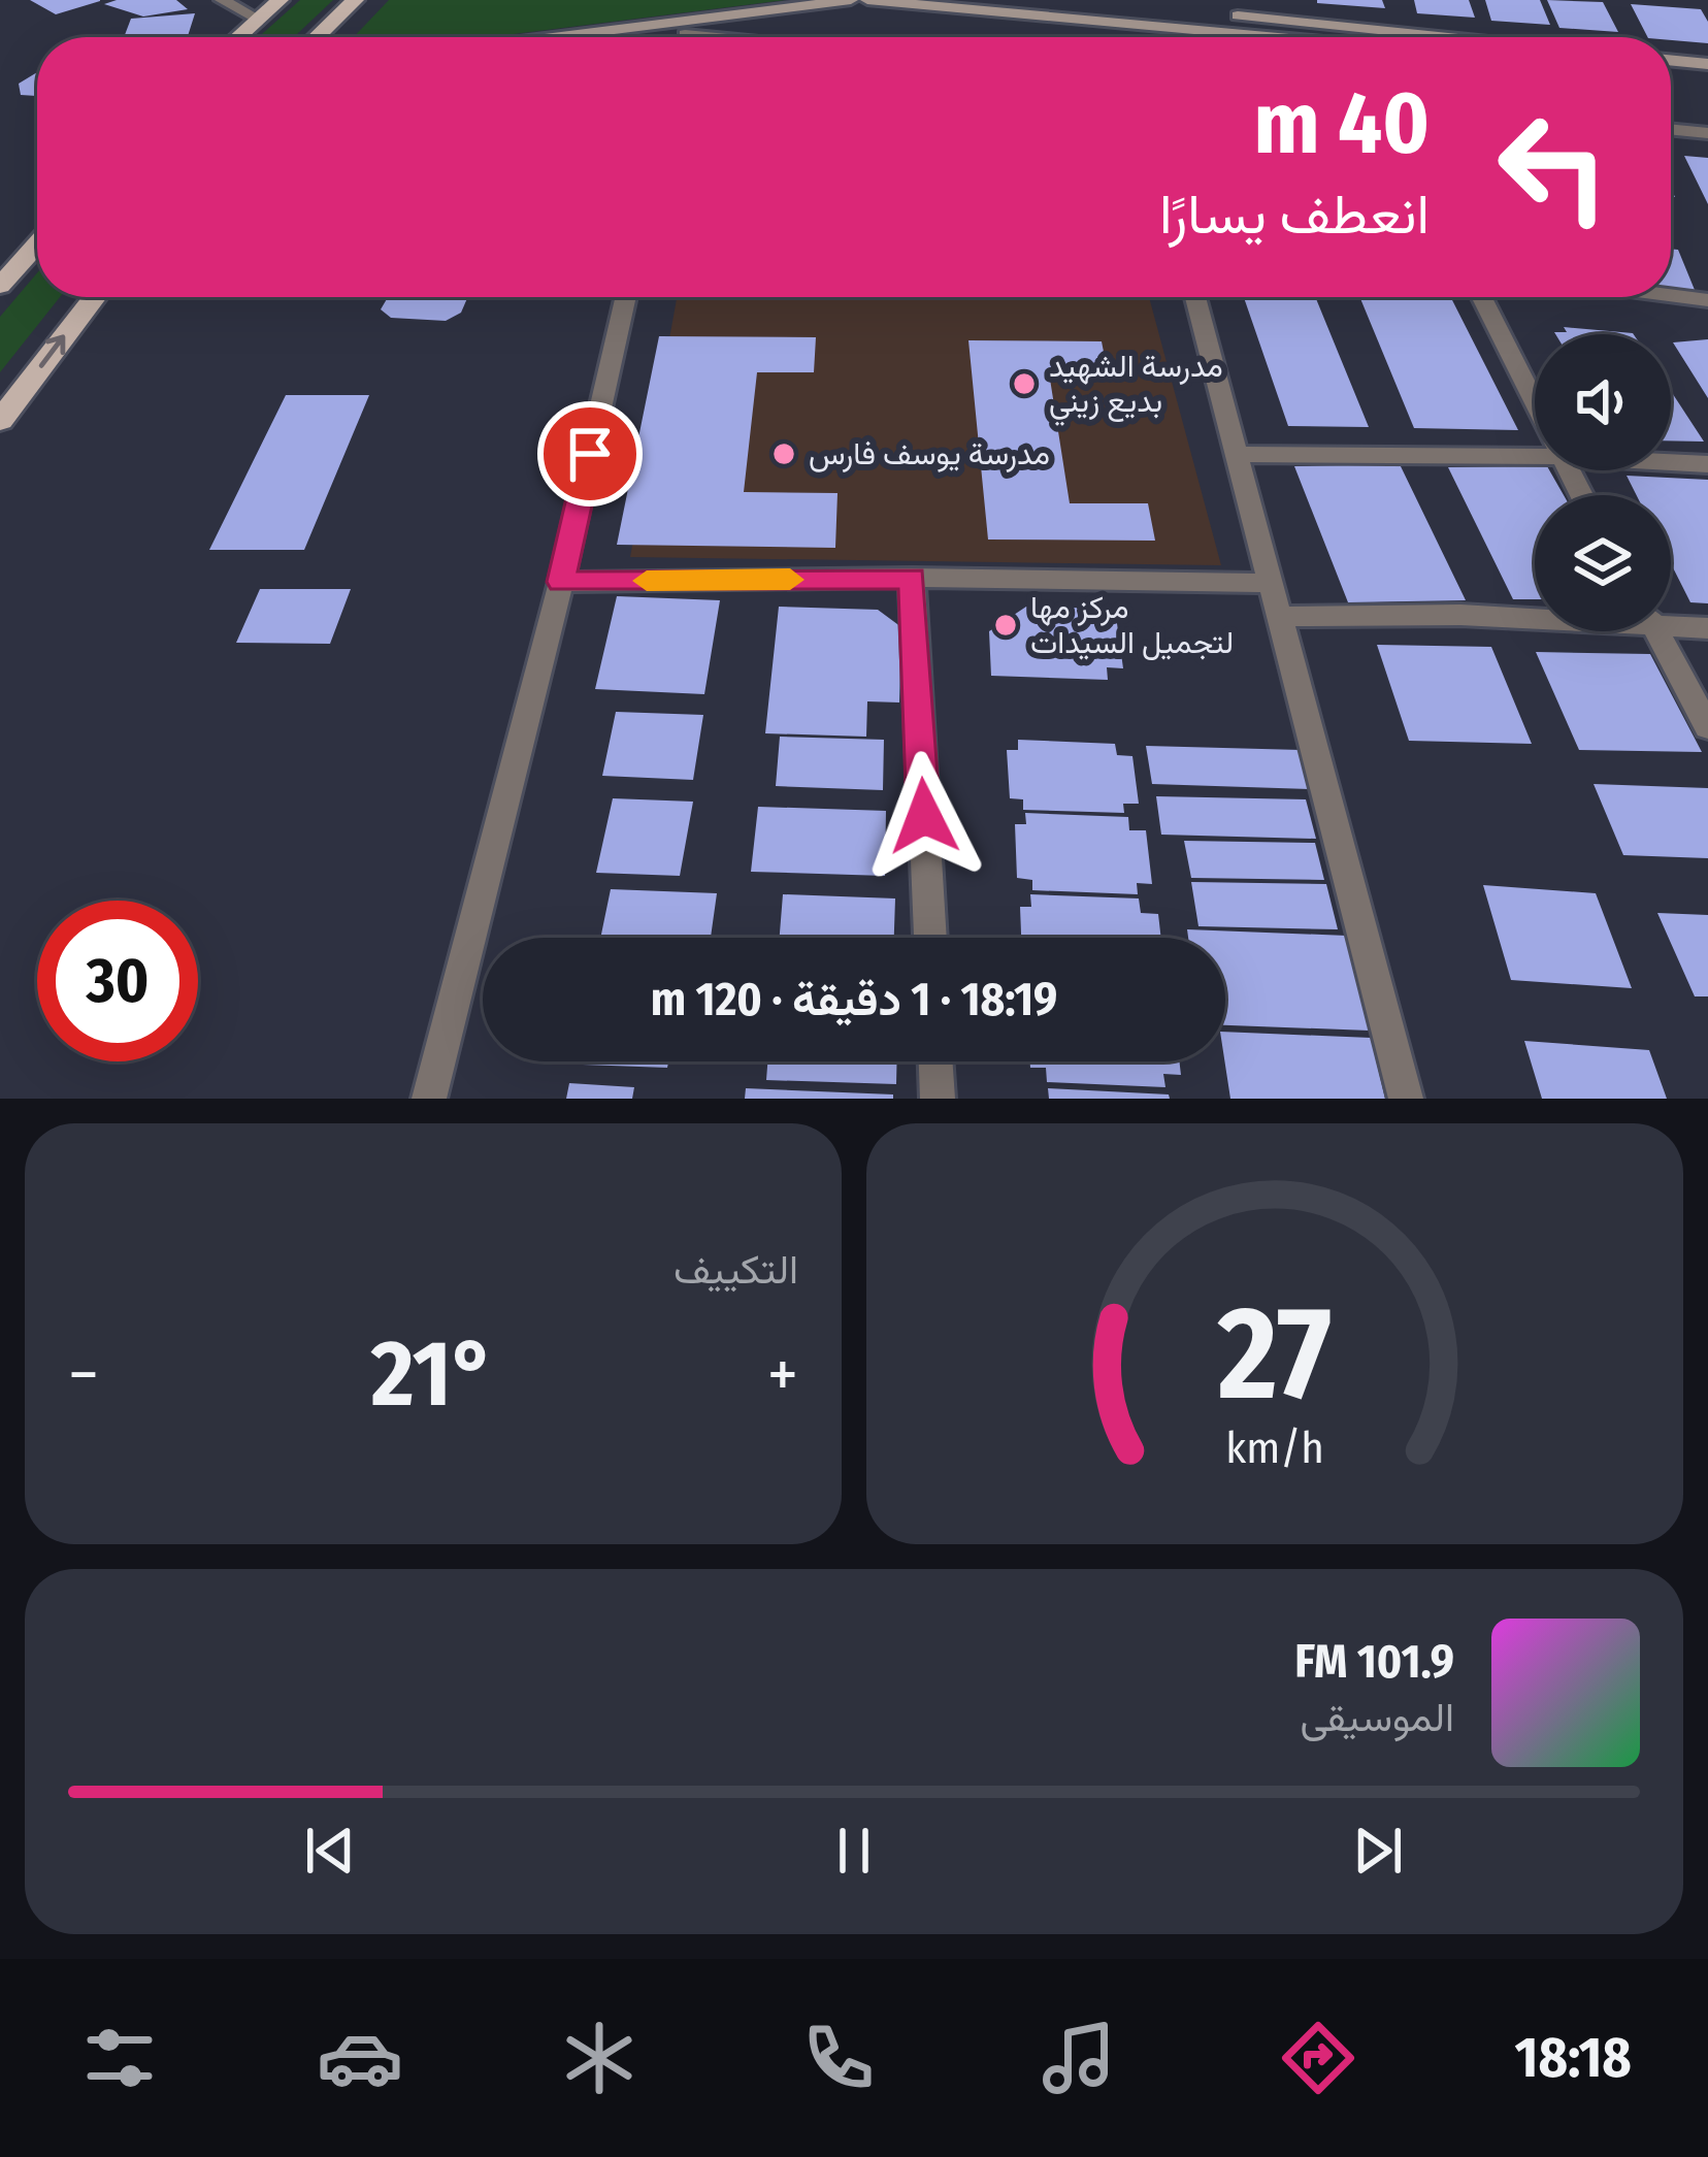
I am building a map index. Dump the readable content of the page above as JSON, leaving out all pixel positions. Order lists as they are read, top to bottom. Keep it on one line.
{"places":["مدرسة الشهيد بديع زيني","مدرسة يوسف فارس","مركز مها لتجميل السيدات"],"page":{"turn":["40 m","انعطف يسارًا"],"limit":"30","trip":"18:19 · 1 دقيقة · 120 m","tile":"التكييف","heat":["−","21°","+"],"song":["101.9 FM","الموسيقى"],"tabs":"18:18","gauge":["27","km/h"]}}
